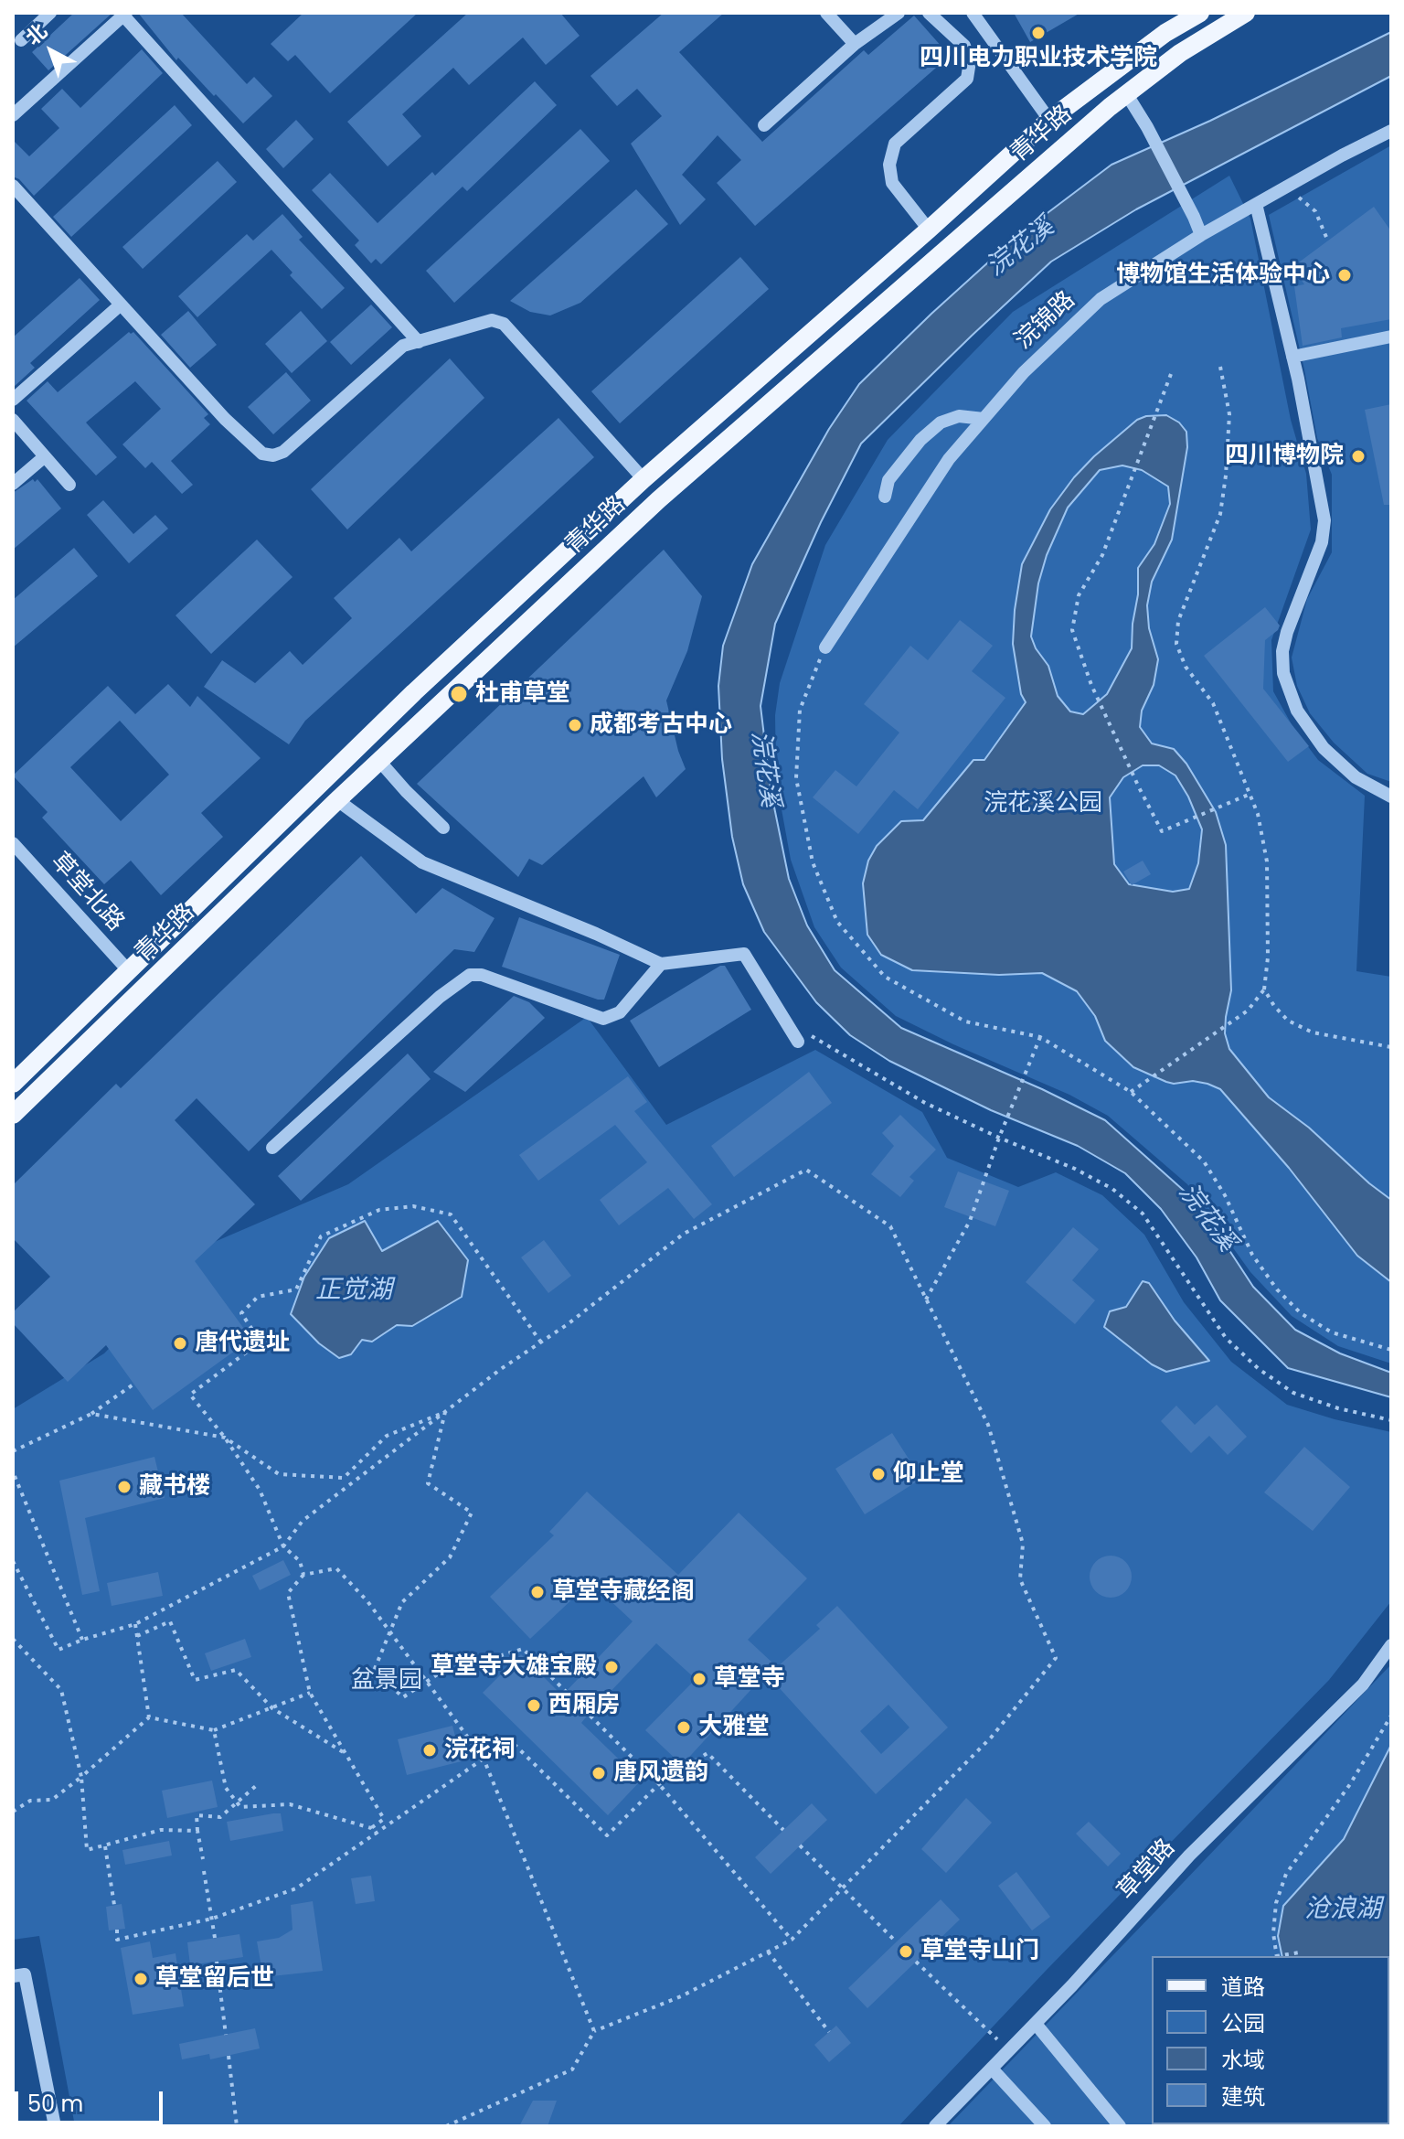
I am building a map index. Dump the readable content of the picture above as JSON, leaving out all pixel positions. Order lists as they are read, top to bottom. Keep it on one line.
{"streets":{"main road":["青华路"],"street":["浣锦路","草堂北路","草堂路"]},"crossings":[["青华路","草堂北路"]],"water":["浣花溪","正觉湖","沧浪湖"],"parks":["浣花溪公园","盆景园"],"places":["四川电力职业技术学院","博物馆生活体验中心","四川博物院","杜甫草堂","成都考古中心","唐代遗址","仰止堂","藏书楼","草堂寺藏经阁","草堂寺大雄宝殿","草堂寺","西厢房","大雅堂","浣花祠","唐风遗韵","草堂寺山门","草堂留后世"],"legend":["道路","公园","水域","建筑"],"scale_bar":"50 m","north":"top left"}
